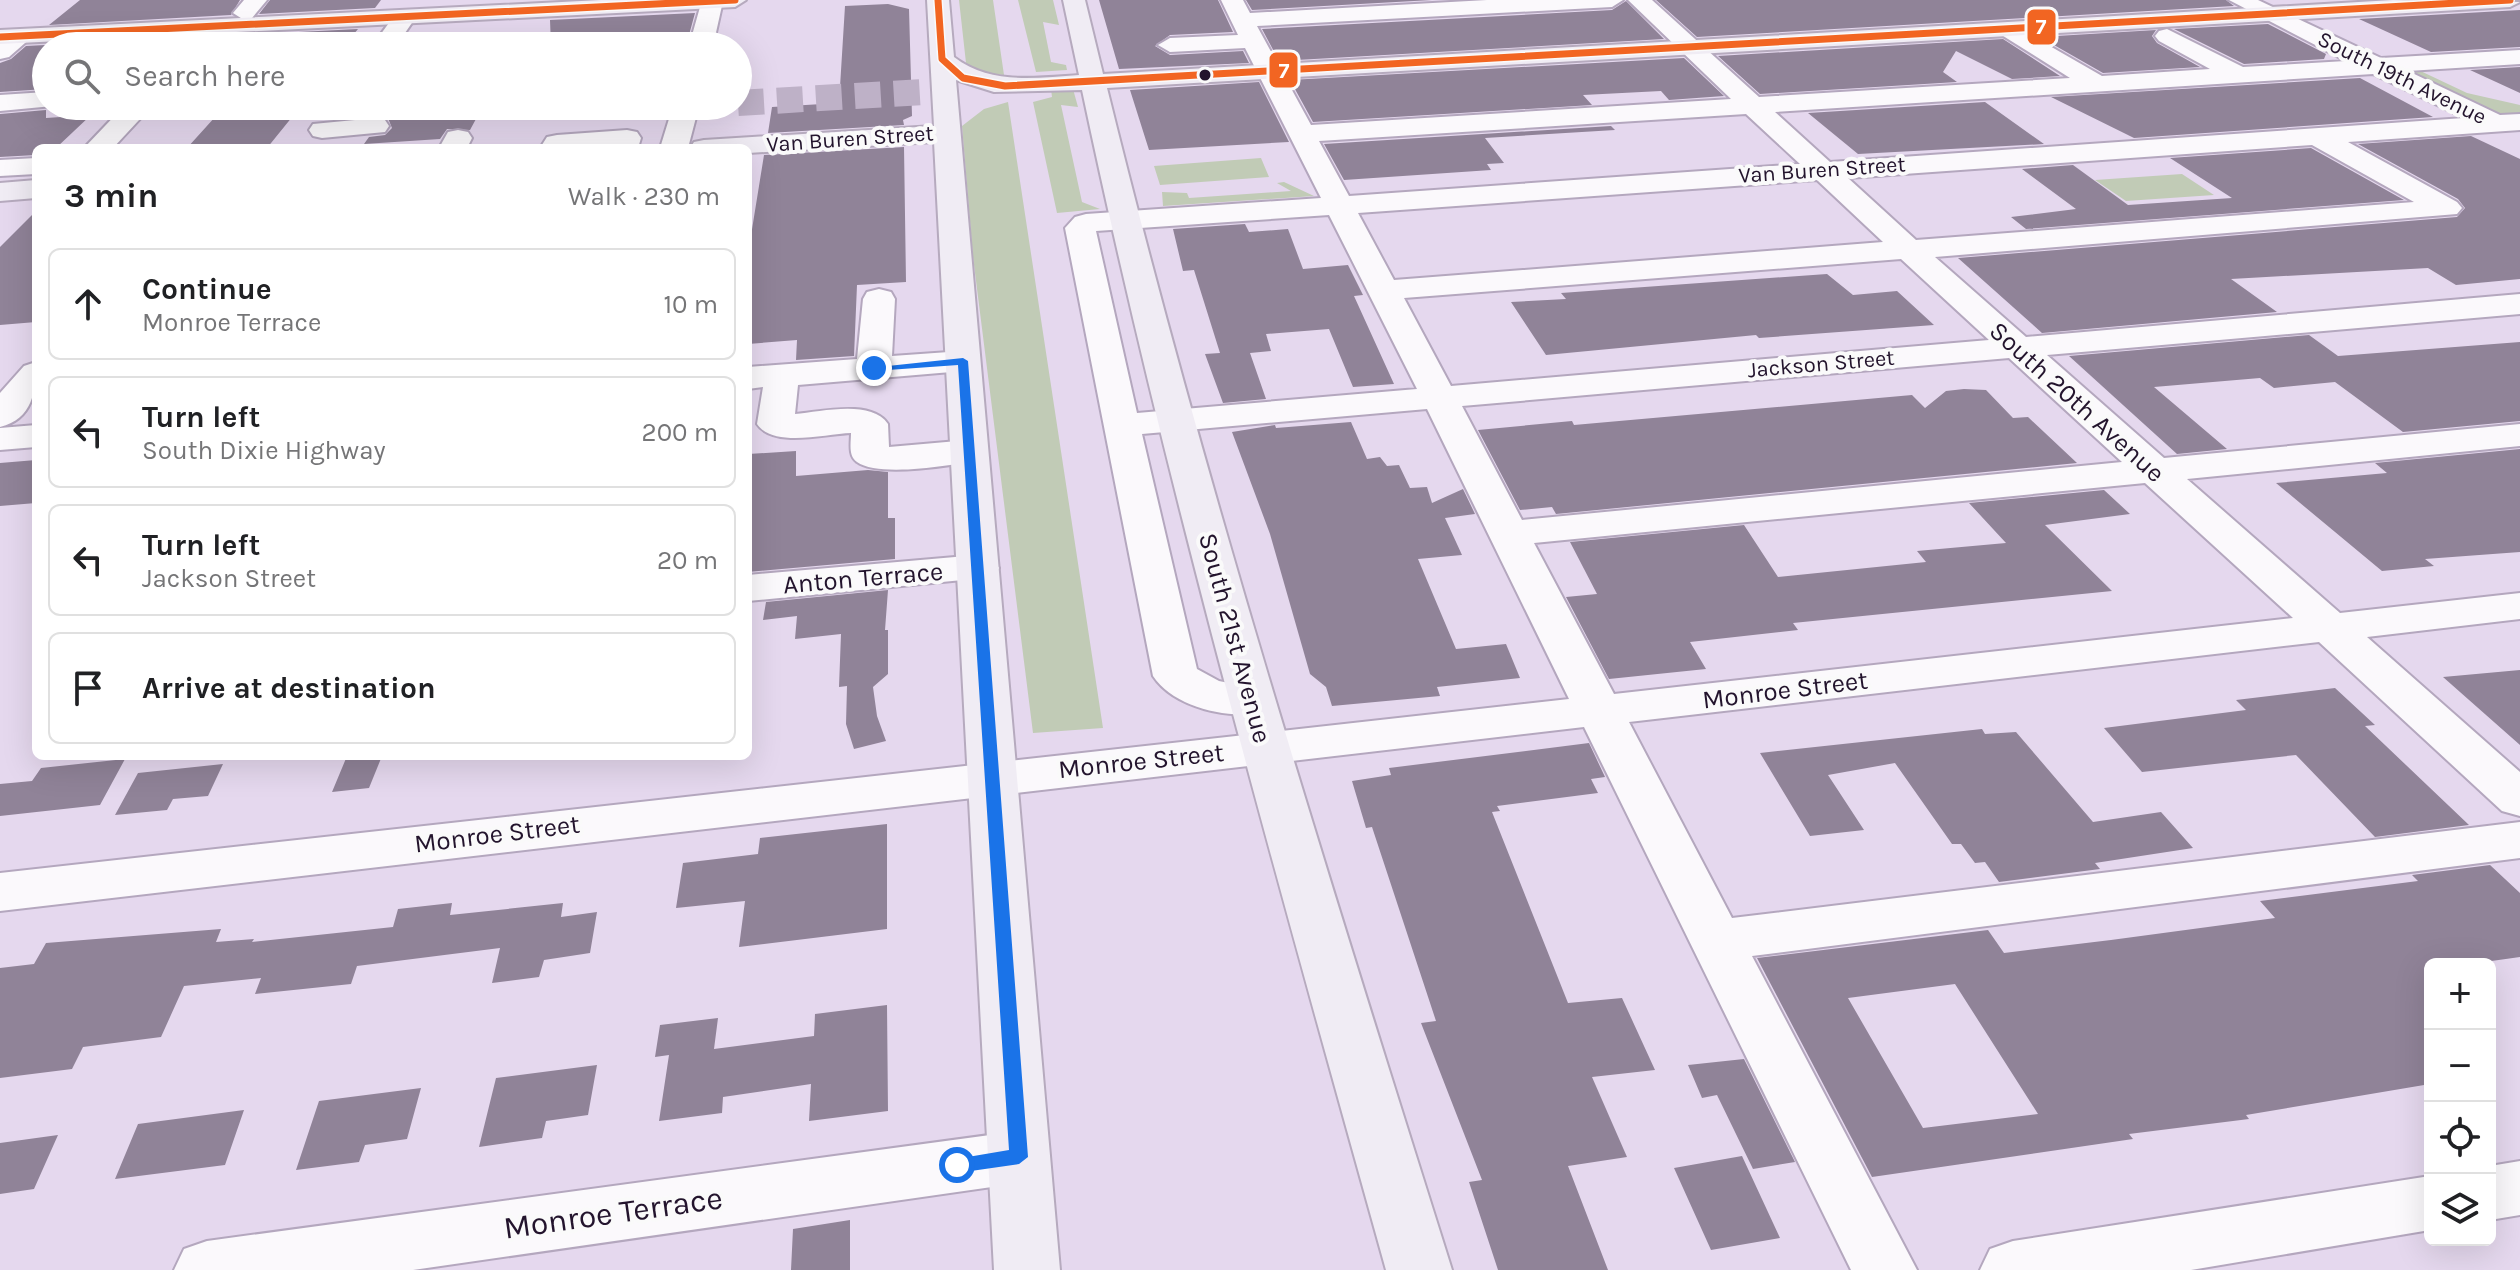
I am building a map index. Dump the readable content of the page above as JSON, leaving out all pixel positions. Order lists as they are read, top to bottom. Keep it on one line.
{"streets":{"main road":["Van Buren Street","South 21st Avenue"],"street":["South 19th Avenue","Jackson Street","South 20th Avenue","Anton Terrace","Monroe Street","Monroe Terrace"]},"crossings":[["South 19th Avenue","Van Buren Street"],["Van Buren Street","Jackson Street"],["Van Buren Street","South 20th Avenue"],["Van Buren Street","South 21st Avenue"],["Jackson Street","South 20th Avenue"],["Jackson Street","South 21st Avenue"],["South 20th Avenue","Monroe Street"],["South 21st Avenue","Monroe Street"]],"lines":["transit line 7"],"page":{"search":"Search here","heading":["3 min","Walk · 230 m"],"list":[["Continue","Monroe Terrace","10 m"],["Turn left","South Dixie Highway","200 m"],["Turn left","Jackson Street","20 m"],"Arrive at destination"],"map_buttons":["+","−"]}}
